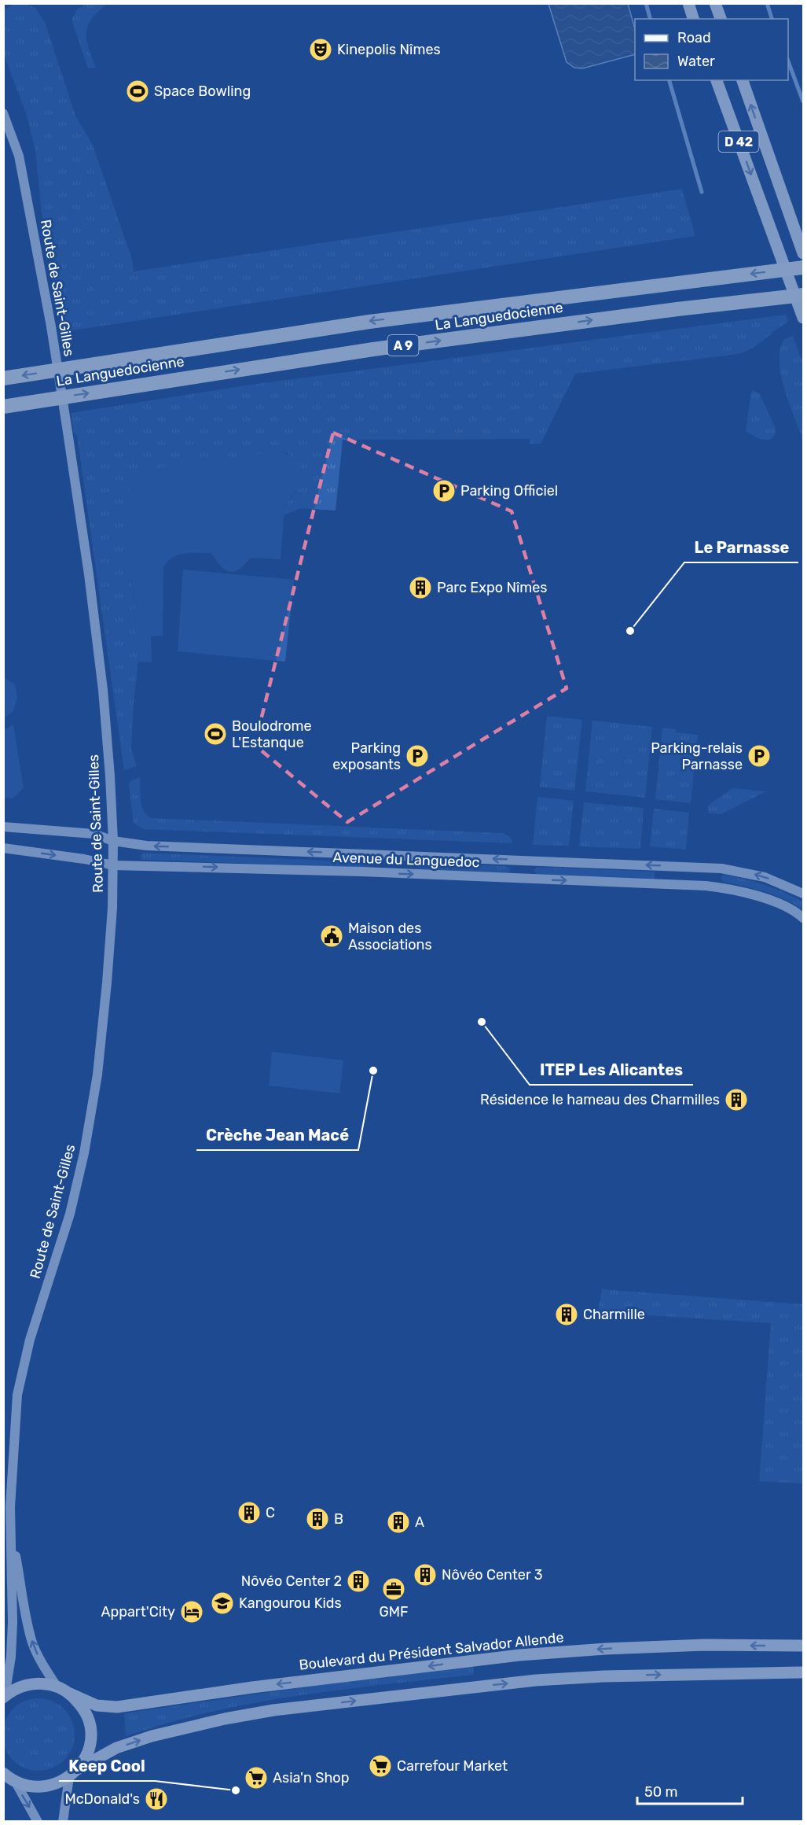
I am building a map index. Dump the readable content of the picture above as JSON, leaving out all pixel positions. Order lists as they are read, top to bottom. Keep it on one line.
{"streets":{"highway":["La Languedocienne","A 9"],"main road":["D 42","Route de Saint-Gilles","Avenue du Languedoc","Boulevard du Président Salvador Allende"]},"crossings":[["Route de Saint-Gilles","Avenue du Languedoc"],["Route de Saint-Gilles","Boulevard du Président Salvador Allende"]],"places":{"theatre":["Kinepolis Nîmes"],"sports":["Space Bowling","Boulodrome L'Estanque"],"parking":["Parking Officiel","Parking exposants","Parking-relais Parnasse"],"building":["Parc Expo Nîmes","Résidence le hameau des Charmilles","Charmille","C","B","A","Nôvéo Center 3","Nôvéo Center 2"],"other":["Le Parnasse","ITEP Les Alicantes","Crèche Jean Macé","Keep Cool"],"public building":["Maison des Associations"],"office":["GMF"],"school or university":["Kangourou Kids"],"hotel":["Appart'City"],"supermarket":["Carrefour Market","Asia'n Shop"],"restaurant":["McDonald's"]},"legend":["Road","Water"],"scale_bar":"50 m"}
